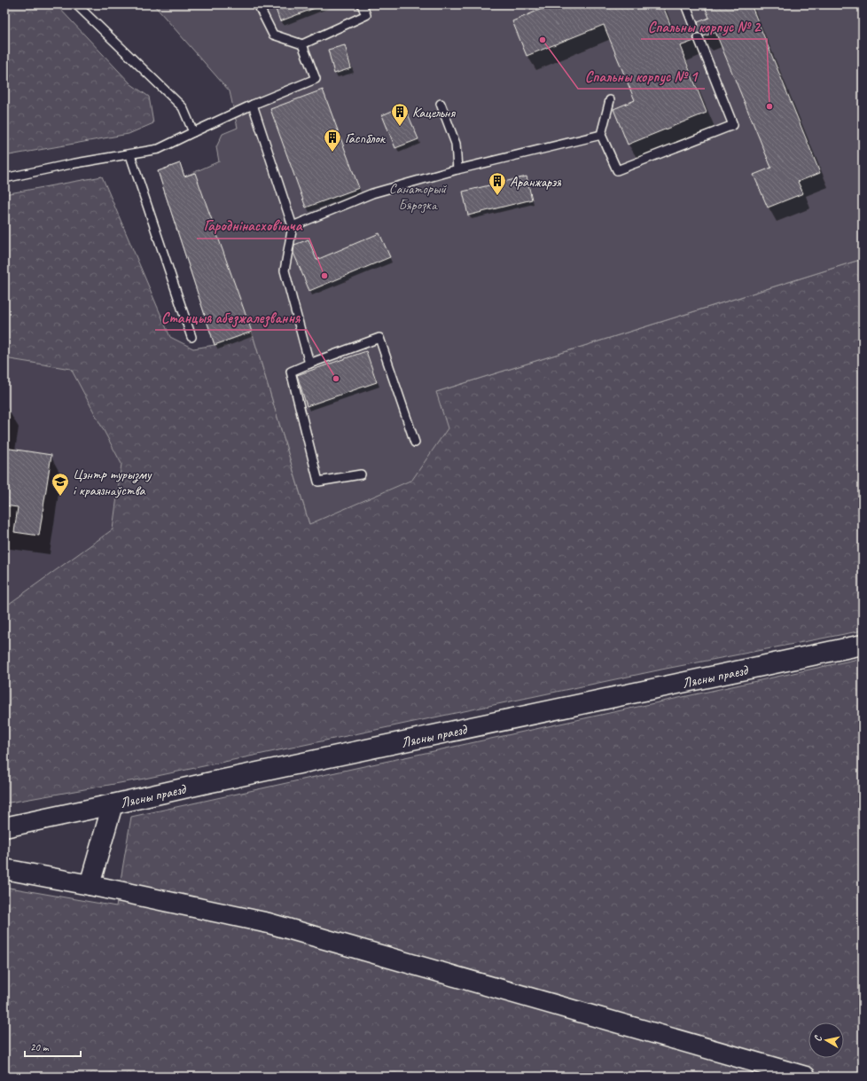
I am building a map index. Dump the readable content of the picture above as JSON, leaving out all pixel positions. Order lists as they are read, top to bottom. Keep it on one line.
{"streets":{"street":["Лясны праезд"]},"parks":["Санаторый Бярозка"],"places":{"other":["Спальны корпус № 1","Спальны корпус № 2","Гароднінасховішча","Станцыя абезжалезвання"],"building":["Кацельня","Гаспблок","Аранжарэя"],"school or university":["Цэнтр турызму і краязнаўства"]},"scale_bar":"20 m","north":"left"}
